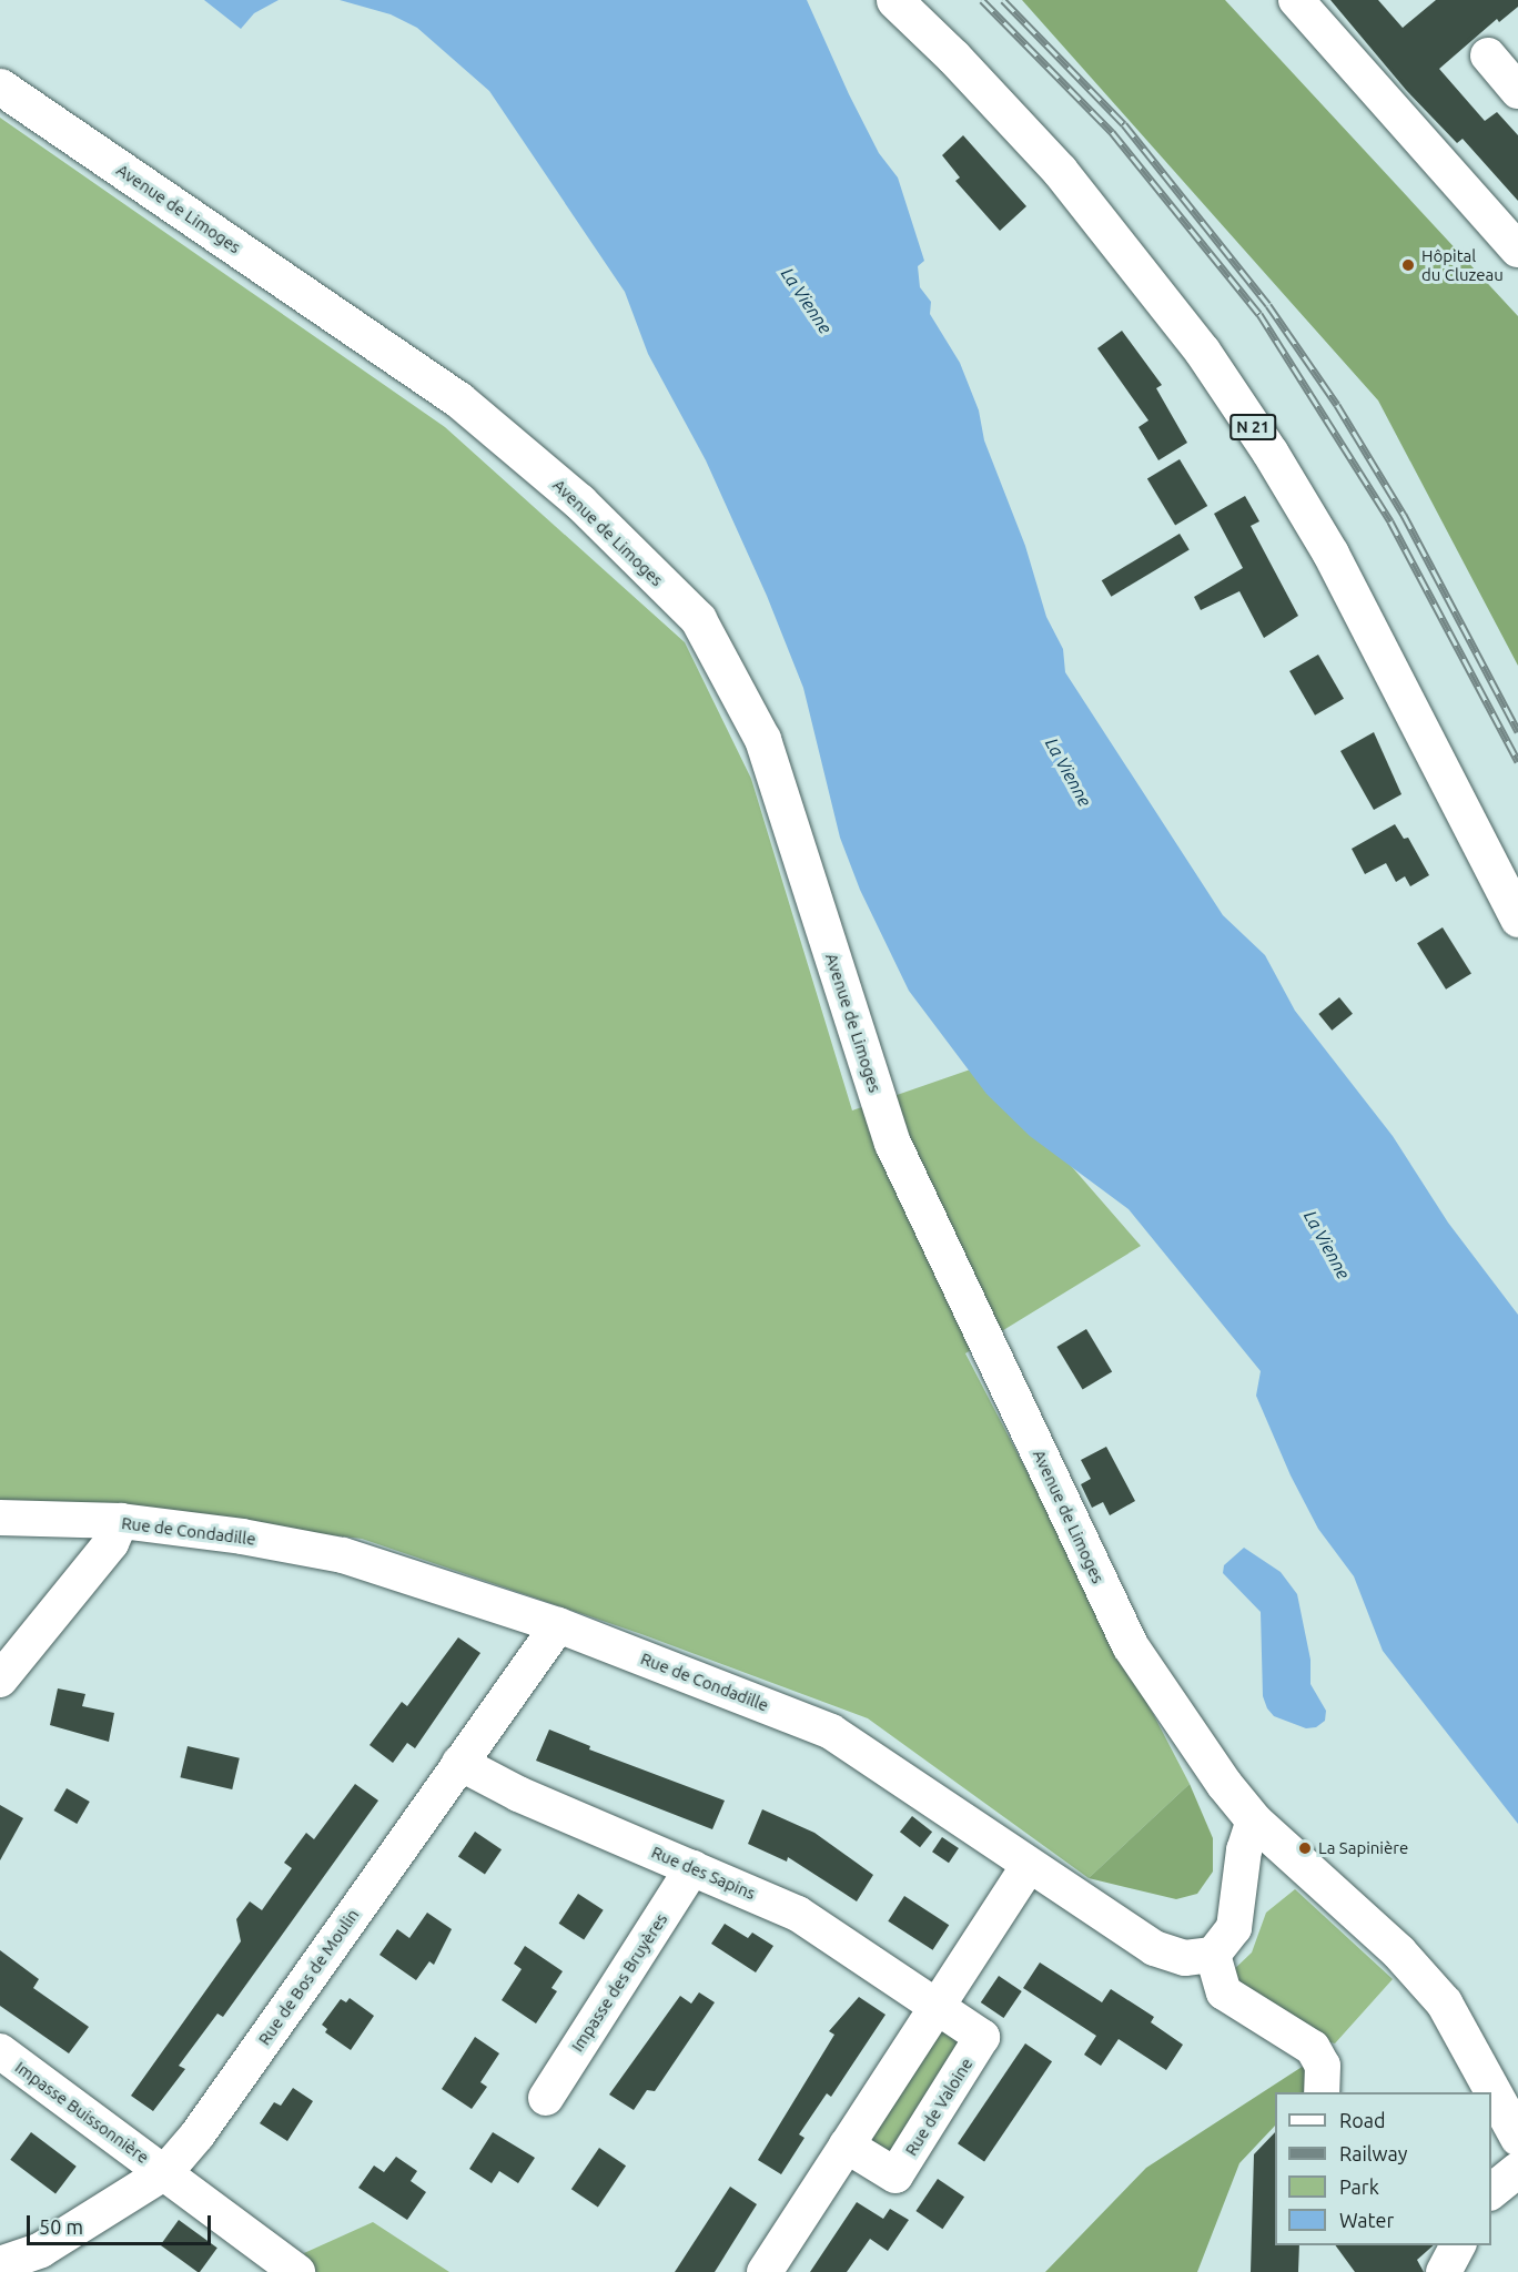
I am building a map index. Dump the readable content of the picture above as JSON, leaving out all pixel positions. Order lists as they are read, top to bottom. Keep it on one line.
{"streets":{"main road":["Avenue de Limoges","N 21"],"street":["Rue de Condadille","Rue des Sapins","Rue de Bos de Moulin","Impasse des Bruyères","Rue de Valoine","Impasse Buissonnière"]},"crossings":[["Rue de Condadille","Rue de Bos de Moulin"],["Rue des Sapins","Rue de Bos de Moulin"],["Rue des Sapins","Impasse des Bruyères"],["Rue des Sapins","Rue de Valoine"],["Rue de Bos de Moulin","Impasse Buissonnière"]],"water":["La Vienne"],"places":["Hôpital du Cluzeau","La Sapinière"],"legend":["Road","Railway","Park","Water"],"scale_bar":"50 m"}
